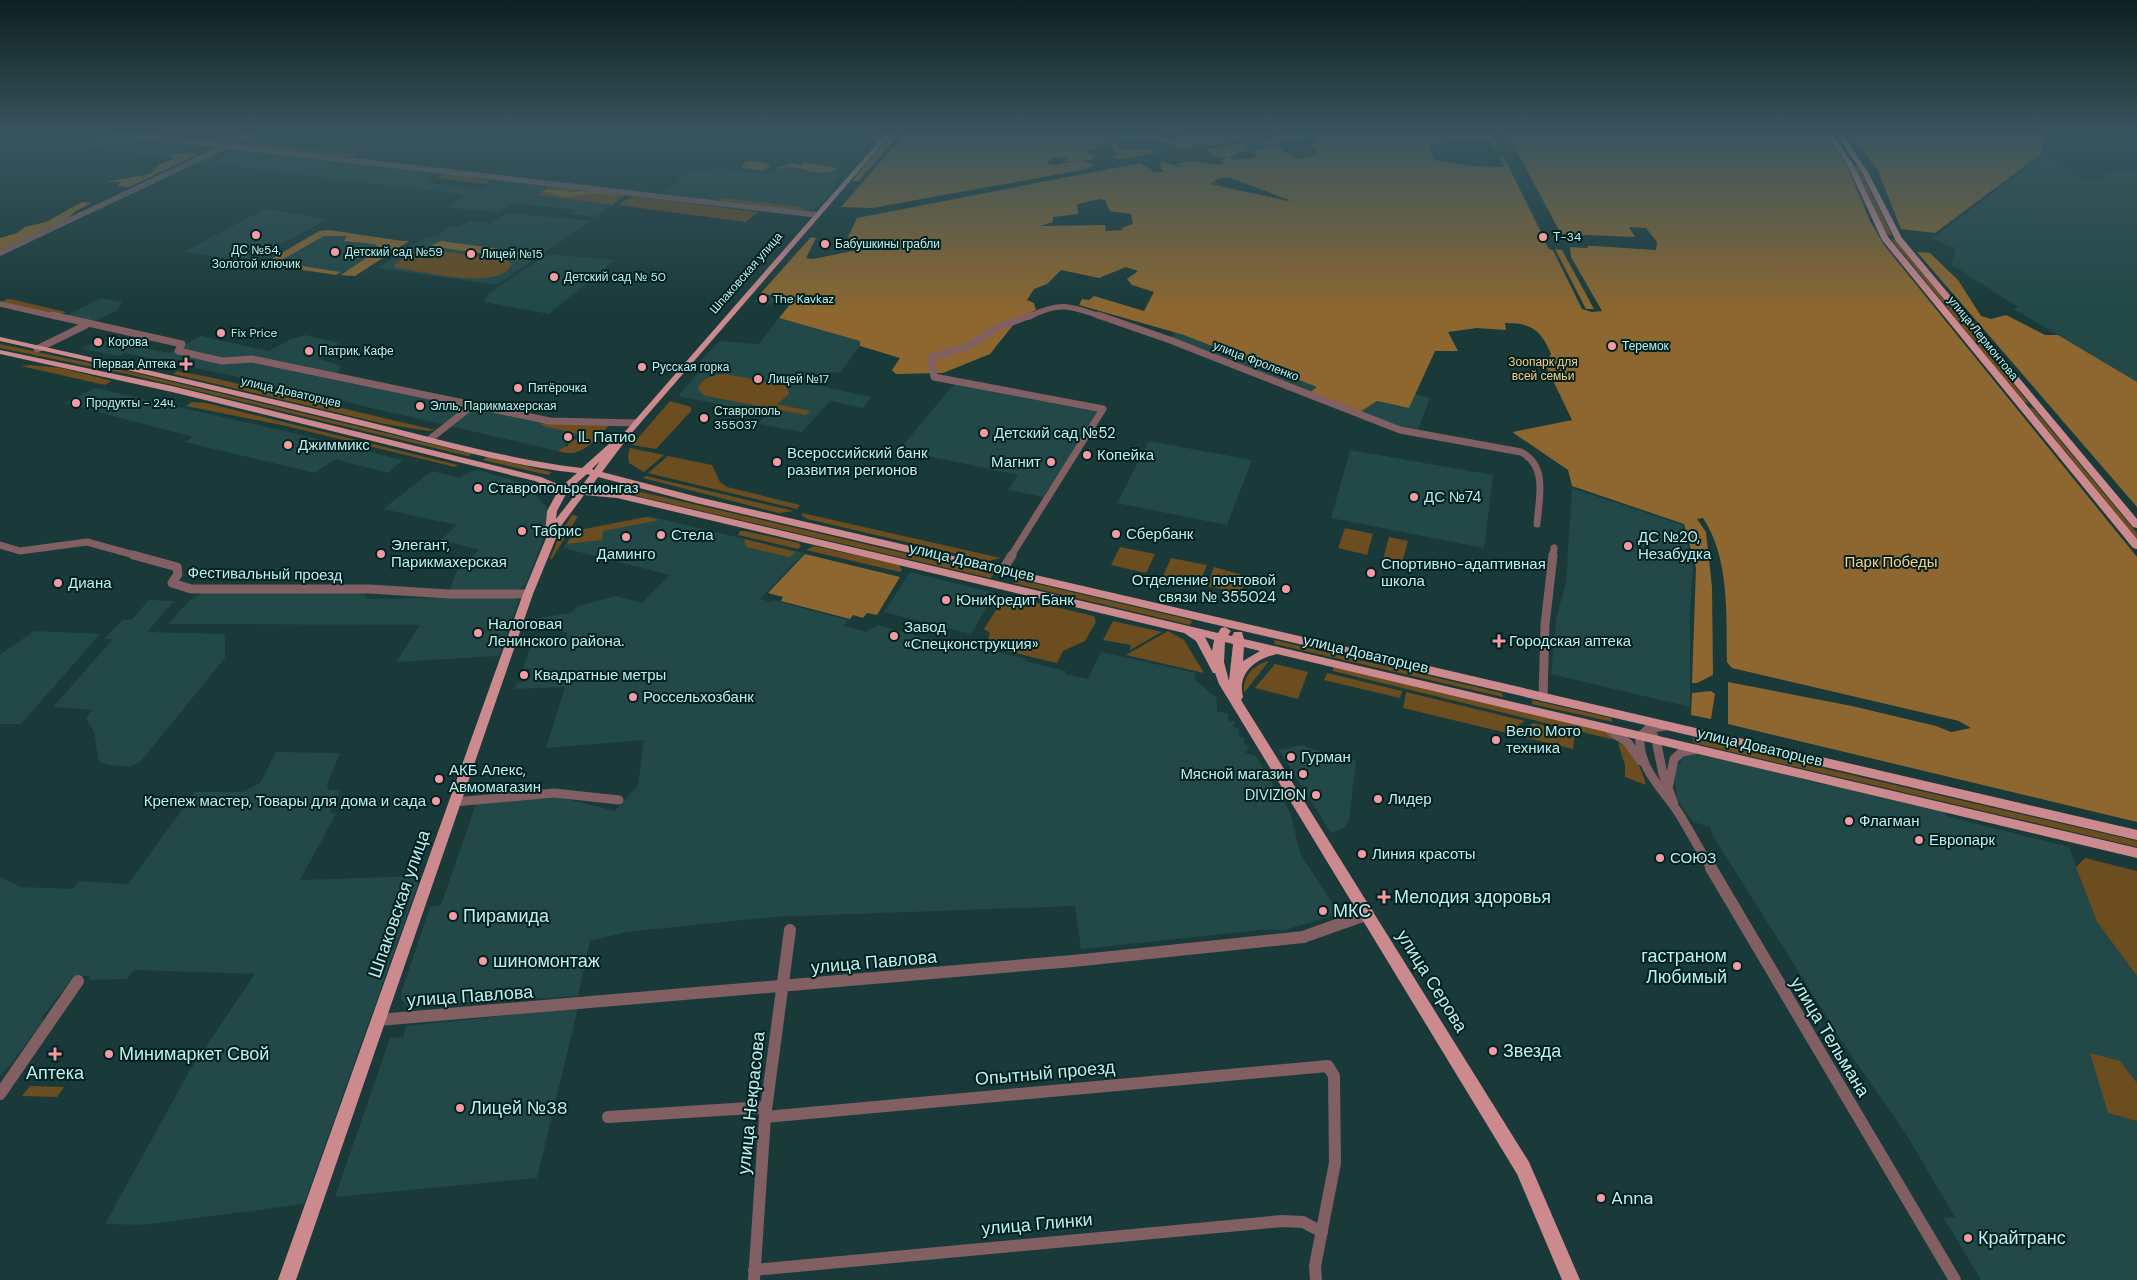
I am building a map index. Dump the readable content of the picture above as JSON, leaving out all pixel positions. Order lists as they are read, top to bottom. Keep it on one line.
{"streets":{"main road":["Шпаковская улица","улица Лермонтова","улица Доваторцев","улица Серова"],"street":["улица Фроленко","Фестивальный проезд","улица Павлова","улица Тельмана","Опытный проезд","улица Некрасова","улица Глинки"]},"crossings":[["Шпаковская улица","улица Доваторцев"],["Шпаковская улица","Фестивальный проезд"],["Шпаковская улица","улица Павлова"],["улица Фроленко","улица Доваторцев"],["улица Доваторцев","улица Серова"],["улица Доваторцев","улица Тельмана"],["улица Павлова","улица Серова"],["улица Павлова","улица Некрасова"],["Опытный проезд","улица Некрасова"],["Опытный проезд","улица Глинки"],["улица Некрасова","улица Глинки"]],"parks":["Зоопарк для всей семьи","Парк Победы"],"places":{"other":["ДС №54, Золотой ключик","Т-34","Бабушкины грабли","Детский сад №59","Лицей №15","Детский сад № 50","The Kavkaz","Fix Price","Корова","Теремок","Патрик, Кафе","Русская горка","Лицей №17","Пятёрочка","Продукты - 24ч.","Элль, Парикмахерская","Ставрополь 355037","Детский сад №52","IL Патио","Джиммикс","Копейка","Всероссийский банк развития регионов","Магнит","Ставропольрегионгаз","ДС №74","Табрис","Сбербанк","Стела","Даминго","ДС №20, Незабудка","Элегант, Парикмахерская","Спортивно-адаптивная школа","Диана","Отделение почтовой связи № 355024","ЮниКредит Банк","Налоговая Ленинского района.","Завод «Спецконструкция»","Квадратные метры","Россельхозбанк","Вело Мото техника","Гурман","Мясной магазин","АКБ Алекс, Авмомагазин","DIVIZION","Лидер","Крепеж мастер, Товары для дома и сада","Флагман","Европарк","Линия красоты","СОЮЗ","МКС","Пирамида","шиномонтаж","гастраном Любимый","Звезда","Минимаркет Свой","Лицей №38","Anna","Крайтранс"],"health":["Первая Аптека","Городская аптека","Мелодия здоровья","Аптека"]}}
